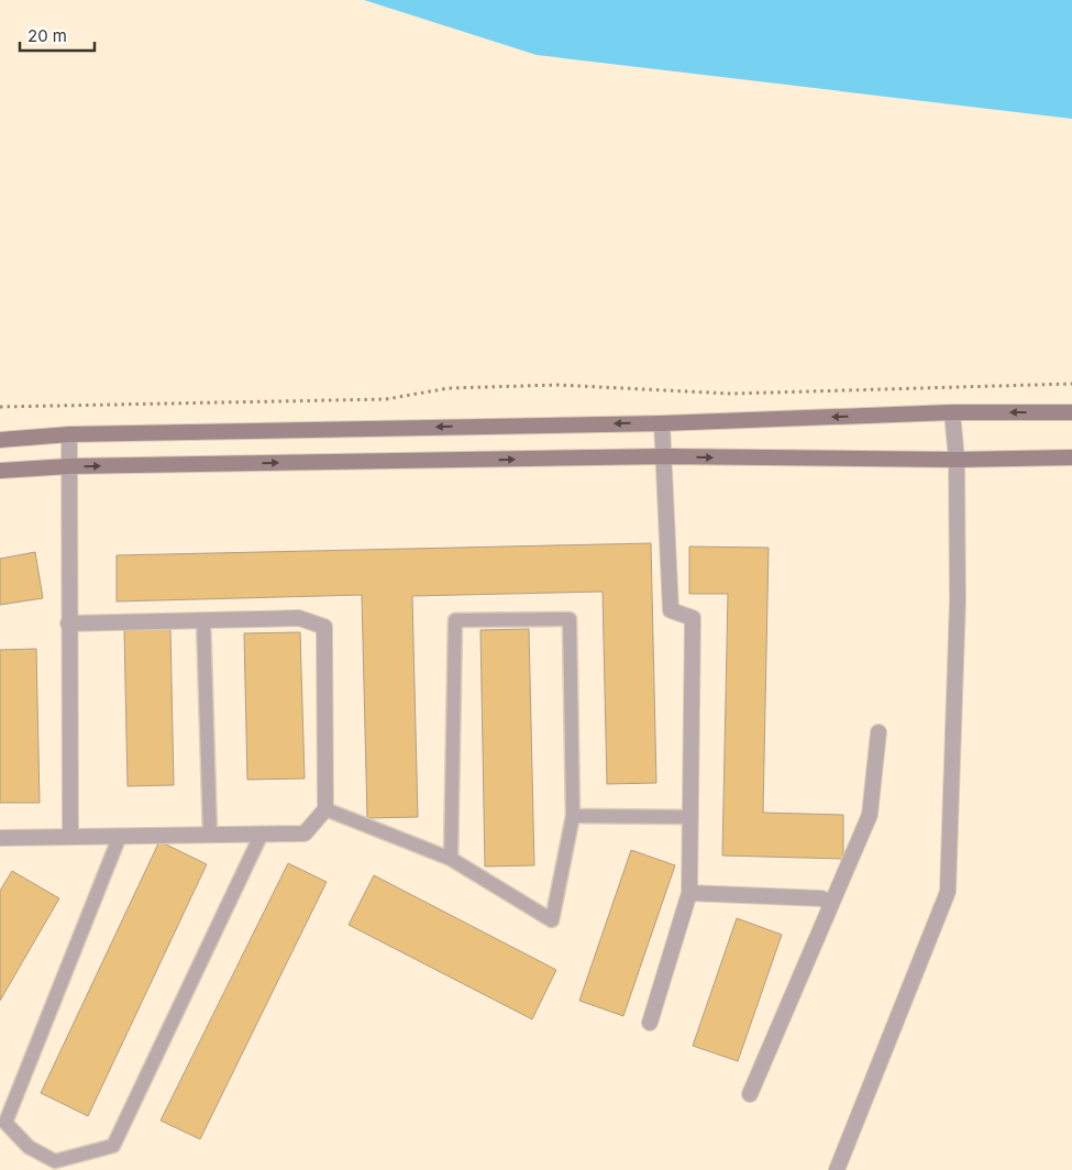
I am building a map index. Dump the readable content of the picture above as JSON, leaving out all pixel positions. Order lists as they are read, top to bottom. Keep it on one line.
{"scale_bar":"20 m"}
